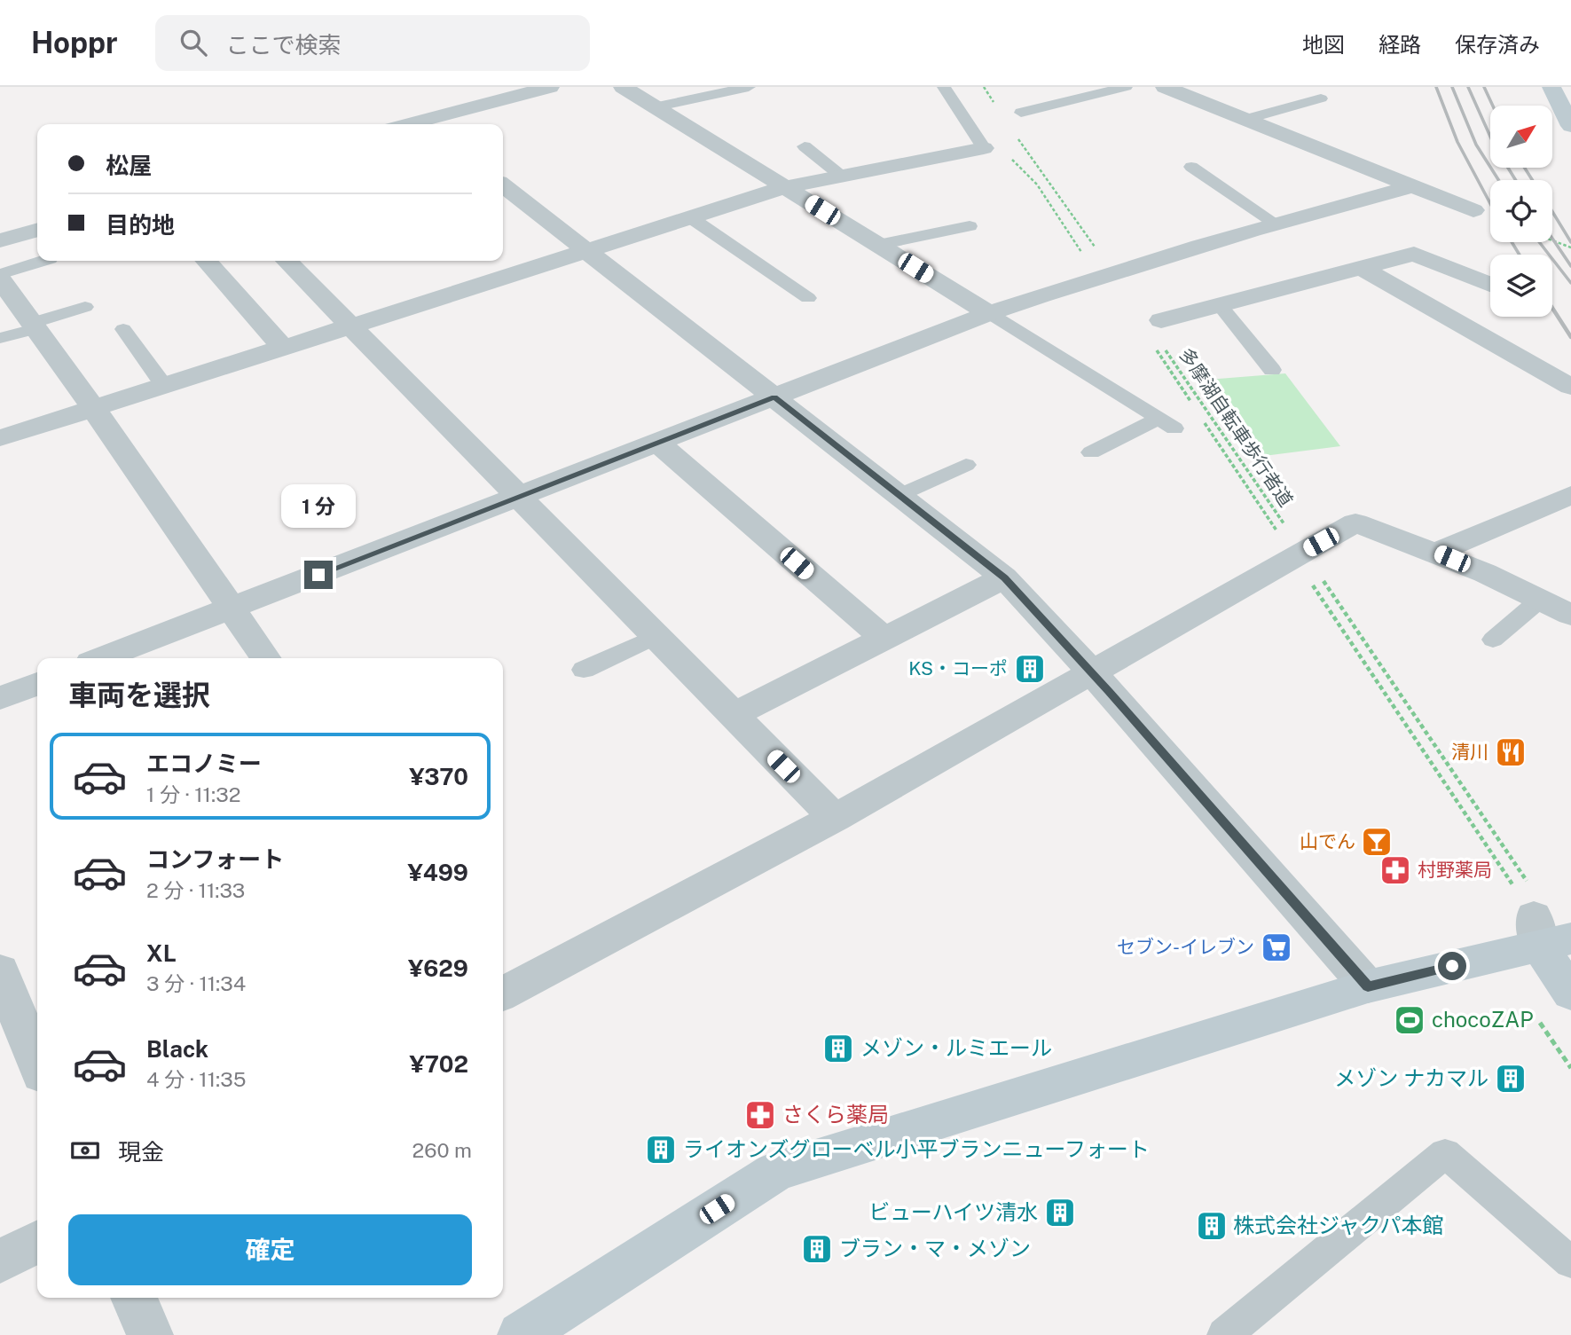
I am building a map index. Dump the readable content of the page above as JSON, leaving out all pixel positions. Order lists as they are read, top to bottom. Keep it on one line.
{"streets":{"path":["多摩湖自転車歩行者道"]},"places":{"building":["KS・コーポ","メゾン・ルミエール","メゾン ナカマル","ライオンズグローベル小平ブランニューフォート","ビューハイツ清水","株式会社ジャクパ本館","ブラン・マ・メゾン"],"restaurant":["清川"],"bar":["山でん"],"pharmacy":["村野薬局","さくら薬局"],"supermarket":["セブン-イレブン"],"sports":["chocoZAP"]},"north":"top right","page":{"header":"Hoppr","search":"ここで検索","nav":["地図","経路","保存済み"],"banner":["松屋","目的地"],"bubble":"1 分","heading":"車両を選択","list":[{"name":"エコノミー","note":"1 分 · 11:32","value":"¥370"},{"name":"コンフォート","note":"2 分 · 11:33","value":"¥499"},{"name":"XL","note":"3 分 · 11:34","value":"¥629"},{"name":"Black","note":"4 分 · 11:35","value":"¥702"}],"pay":["現金","260 m"],"buttons":"確定"}}
